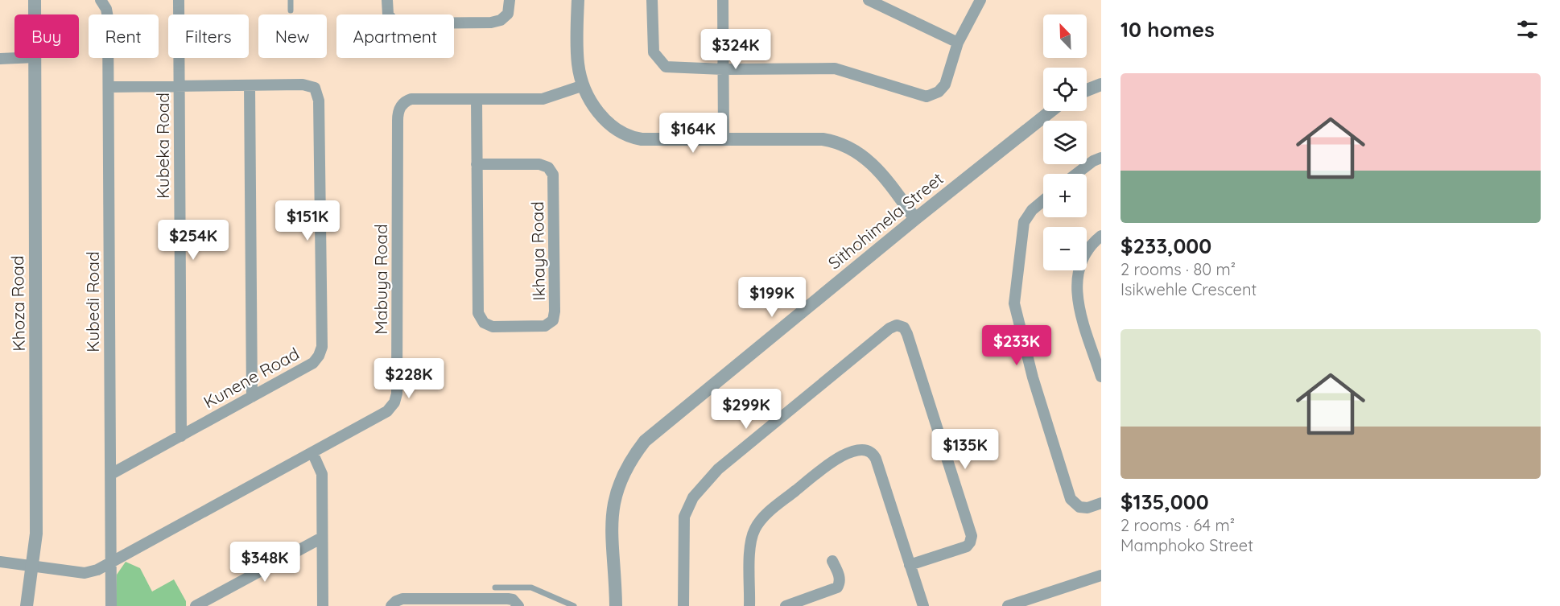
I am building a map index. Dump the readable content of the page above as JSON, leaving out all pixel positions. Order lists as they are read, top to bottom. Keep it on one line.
{"streets":{"street":["Kubeka Road","Sithohimela Street","Ikhaya Road","Mabuya Road","Kubedi Road","Khoza Road","Kunene Road"]},"crossings":[["Kubeka Road","Kunene Road"],["Ikhaya Road","Mabuya Road"],["Mabuya Road","Kubedi Road"],["Mabuya Road","Khoza Road"],["Kubedi Road","Kunene Road"]],"north":"top left","page":{"heading":"10 homes","map_buttons":["+","−"],"chip":["Buy","Rent","Filters","New","Apartment"],"price":["$324K","$164K","$151K","$254K","$199K","$233K","$228K","$299K","$135K","$348K"],"list":[{"name":"$233,000","note":"2 rooms · 80 m² · Isikwehle Crescent"},{"name":"$135,000","note":"2 rooms · 64 m² · Mamphoko Street"}]}}
